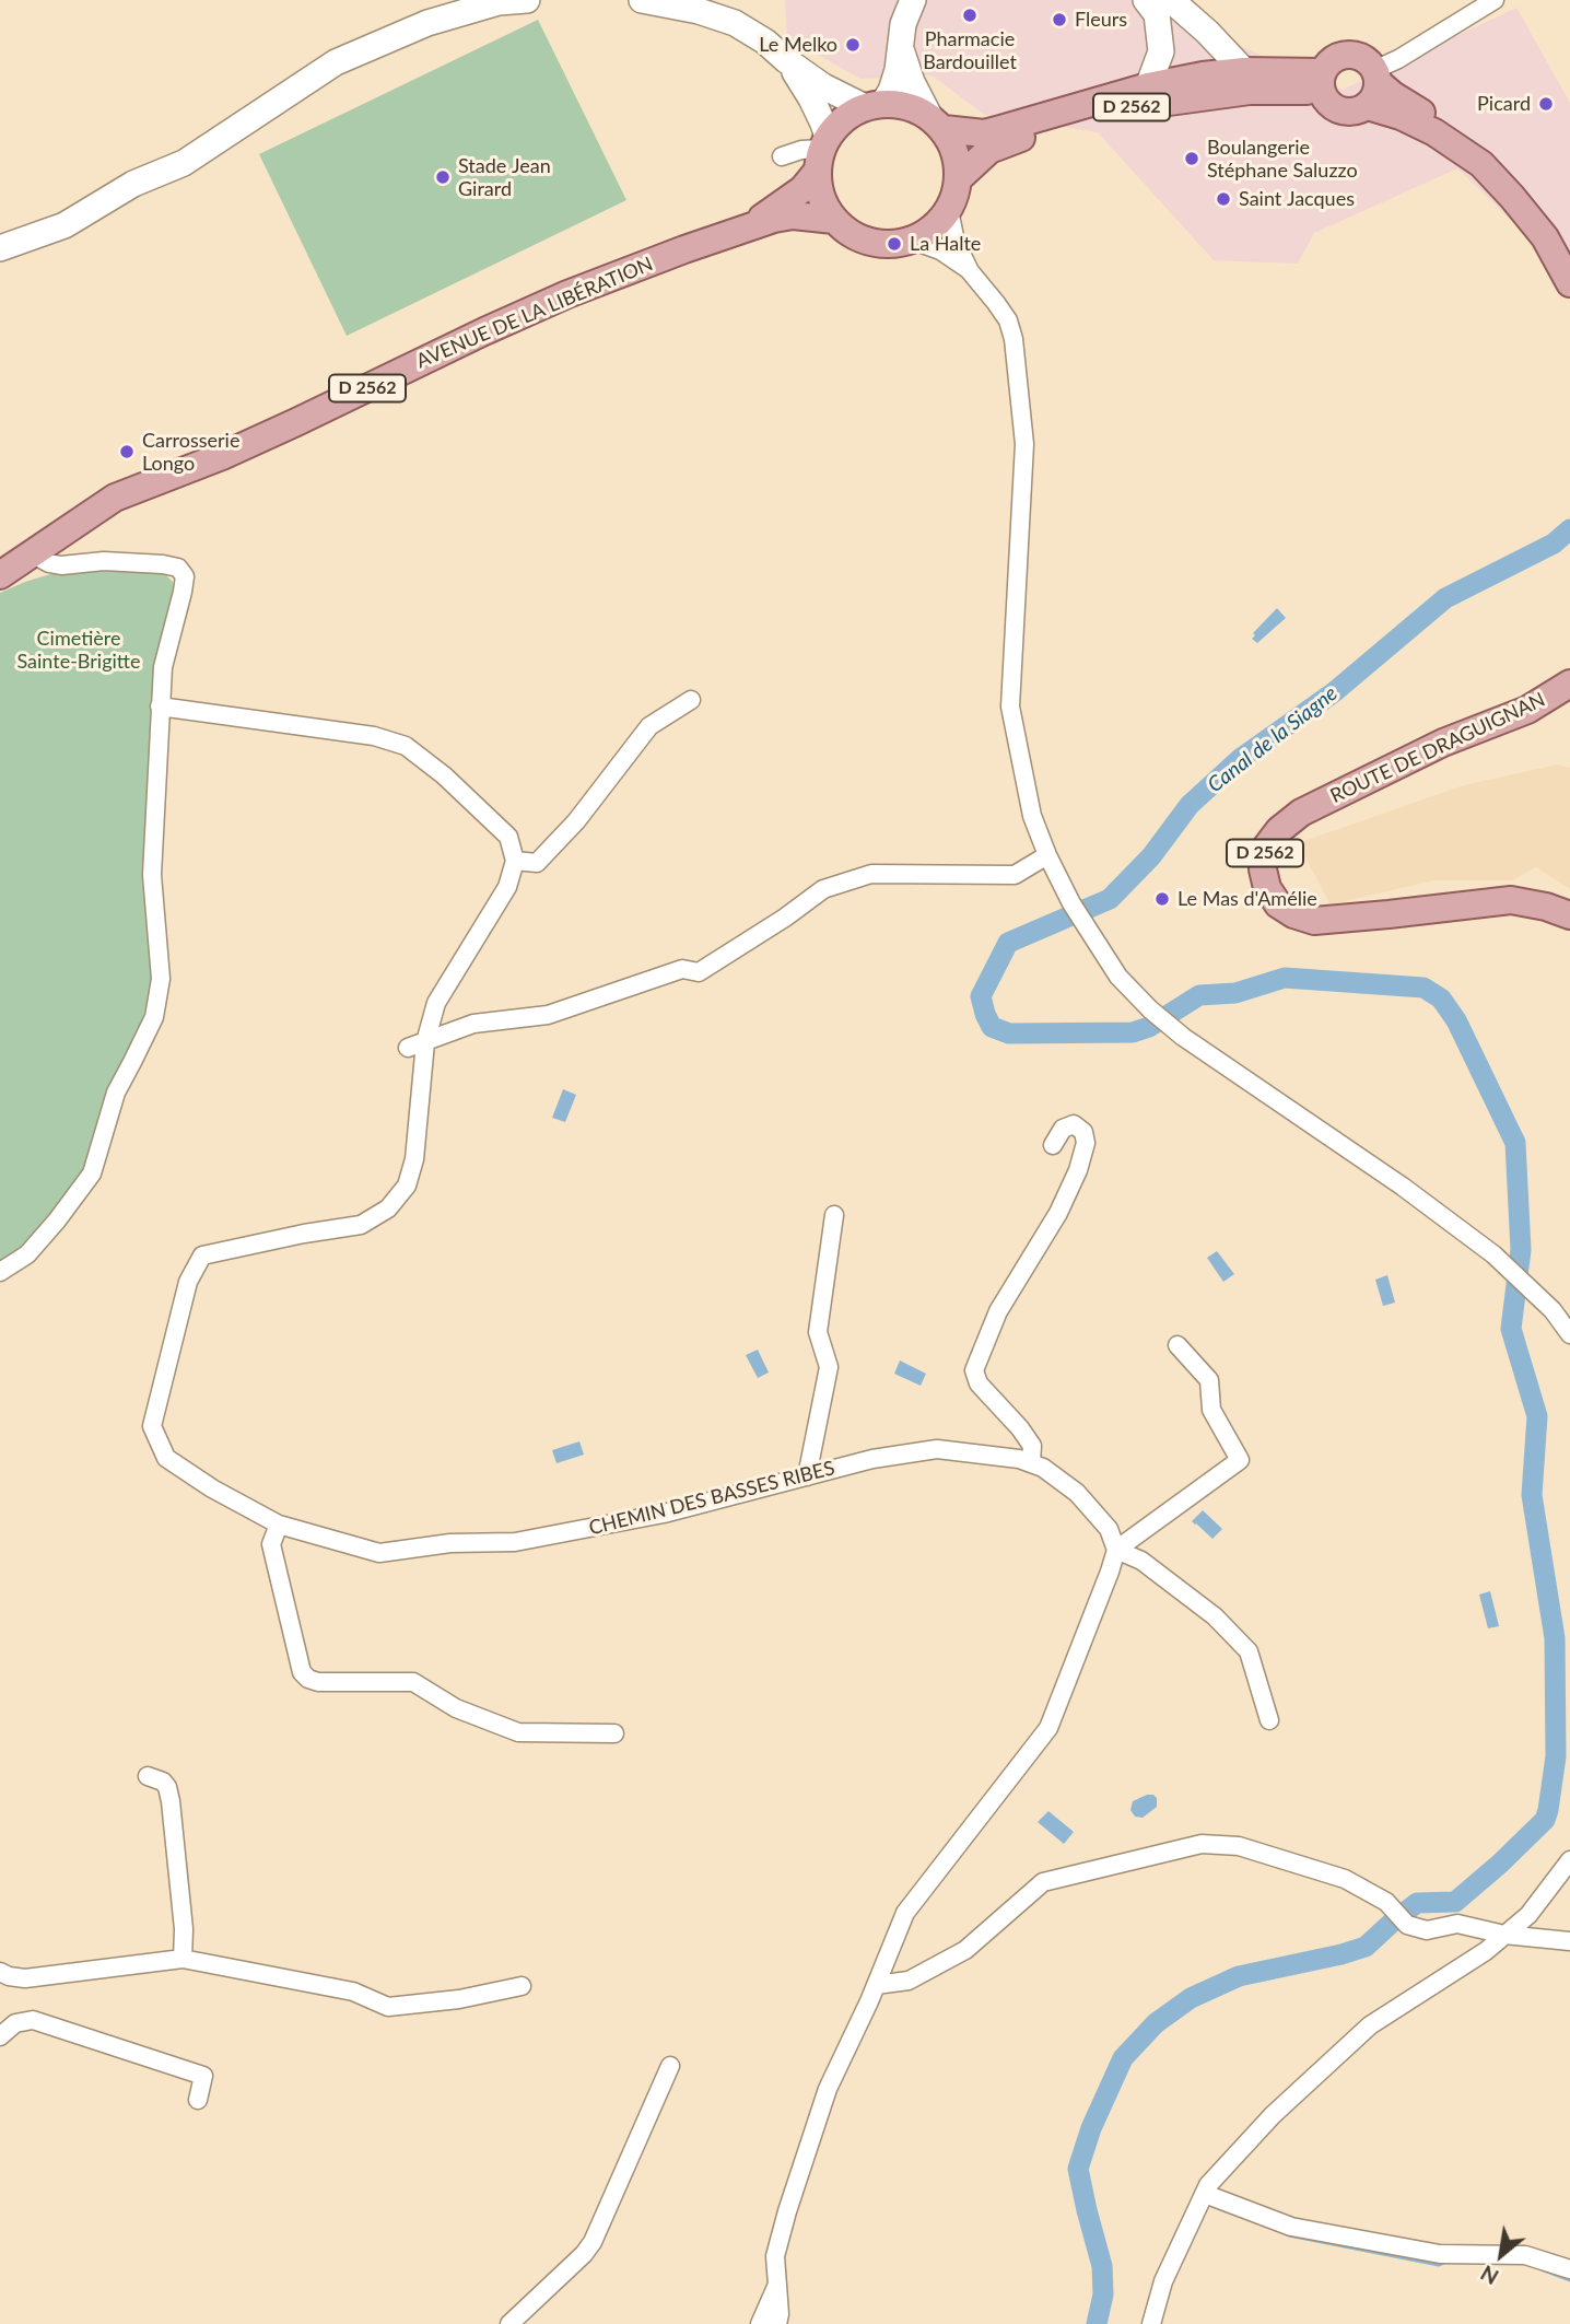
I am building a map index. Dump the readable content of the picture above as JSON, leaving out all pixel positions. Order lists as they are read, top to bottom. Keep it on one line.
{"streets":{"main road":["D 2562","AVENUE DE LA LIBÉRATION","ROUTE DE DRAGUIGNAN"],"street":["CHEMIN DES BASSES RIBES"]},"crossings":[["D 2562","AVENUE DE LA LIBÉRATION"]],"water":["Canal de la Siagne"],"parks":["Cimetière Sainte-Brigitte"],"places":["Pharmacie Bardouillet","Fleurs","Le Melko","Picard","Boulangerie Stéphane Saluzzo","Stade Jean Girard","Saint Jacques","La Halte","Carrosserie Longo","Le Mas d'Amélie"],"north":"bottom left"}
